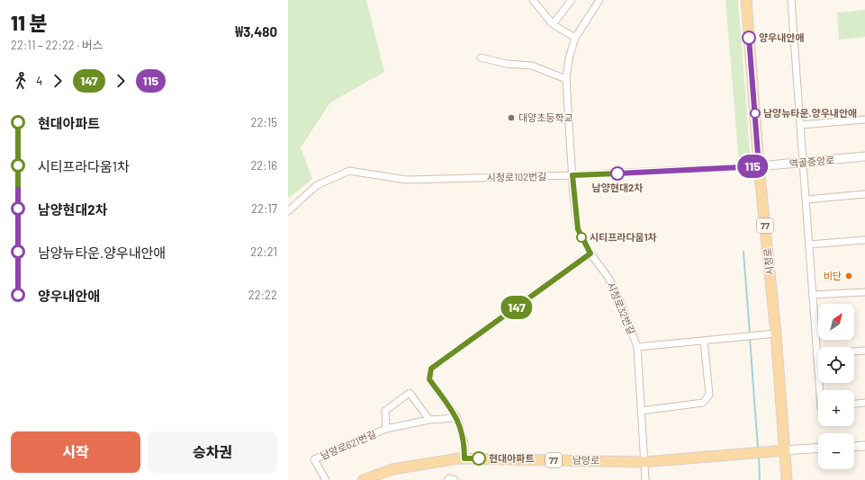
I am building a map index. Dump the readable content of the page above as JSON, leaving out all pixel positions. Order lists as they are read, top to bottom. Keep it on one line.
{"streets":{"main road":["77","시청로","남양로"],"street":["역골중앙로","시청로102번길","시청로32번길","남양로621번길"]},"crossings":[["역골중앙로","시청로102번길"],["역골중앙로","시청로"],["시청로102번길","시청로"],["시청로102번길","시청로32번길"],["시청로","남양로"],["시청로32번길","남양로"]],"places":["양우내안애","남양뉴타운.양우내안애","대양초등학교","남양현대2차","시티프라다움1차","비단","현대아파트"],"lines":["bus line 115","bus line 147"],"north":"top right","page":{"heading":["11 분","22:11 – 22:22 · 버스","₩3,480"],"on_map":["147","115"],"legs":["4","147","115"],"list":[{"name":"현대아파트","value":"22:15"},{"name":"시티프라다움1차","value":"22:16"},{"name":"남양현대2차","value":"22:17"},{"name":"남양뉴타운.양우내안애","value":"22:21"},{"name":"양우내안애","value":"22:22"}],"map_buttons":["+","−"],"buttons":["시작","승차권"]}}
